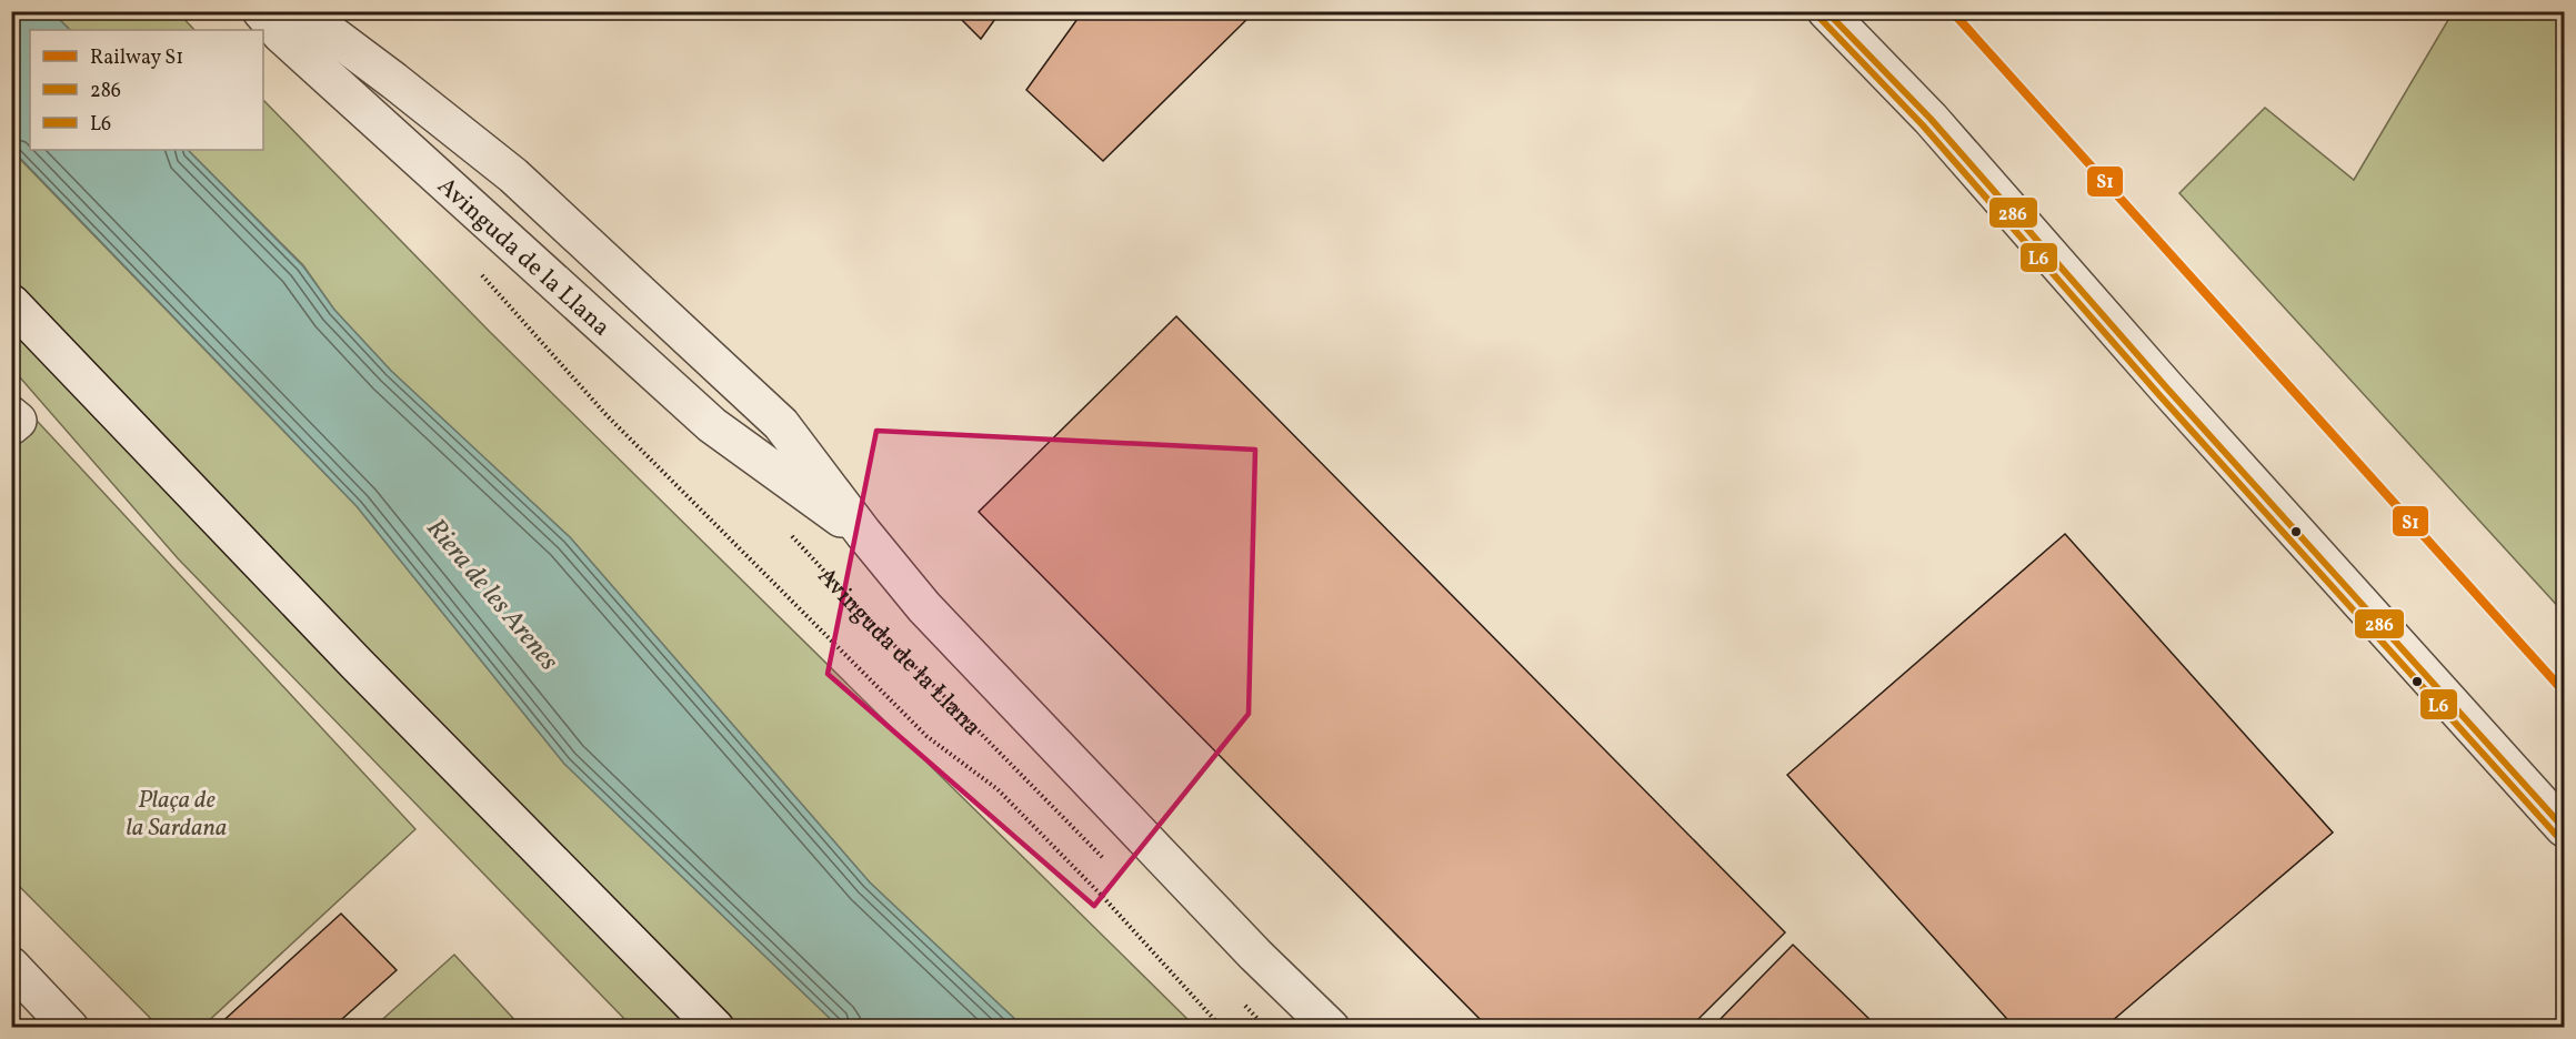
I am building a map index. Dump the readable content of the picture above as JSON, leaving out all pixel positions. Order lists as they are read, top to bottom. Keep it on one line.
{"streets":{"street":["Avinguda de la Llana"]},"water":["Riera de les Arenes"],"parks":["Plaça de la Sardana"],"lines":["rail line S1","transit line 286","transit line L6"],"legend":["Railway S1","286","L6"]}
